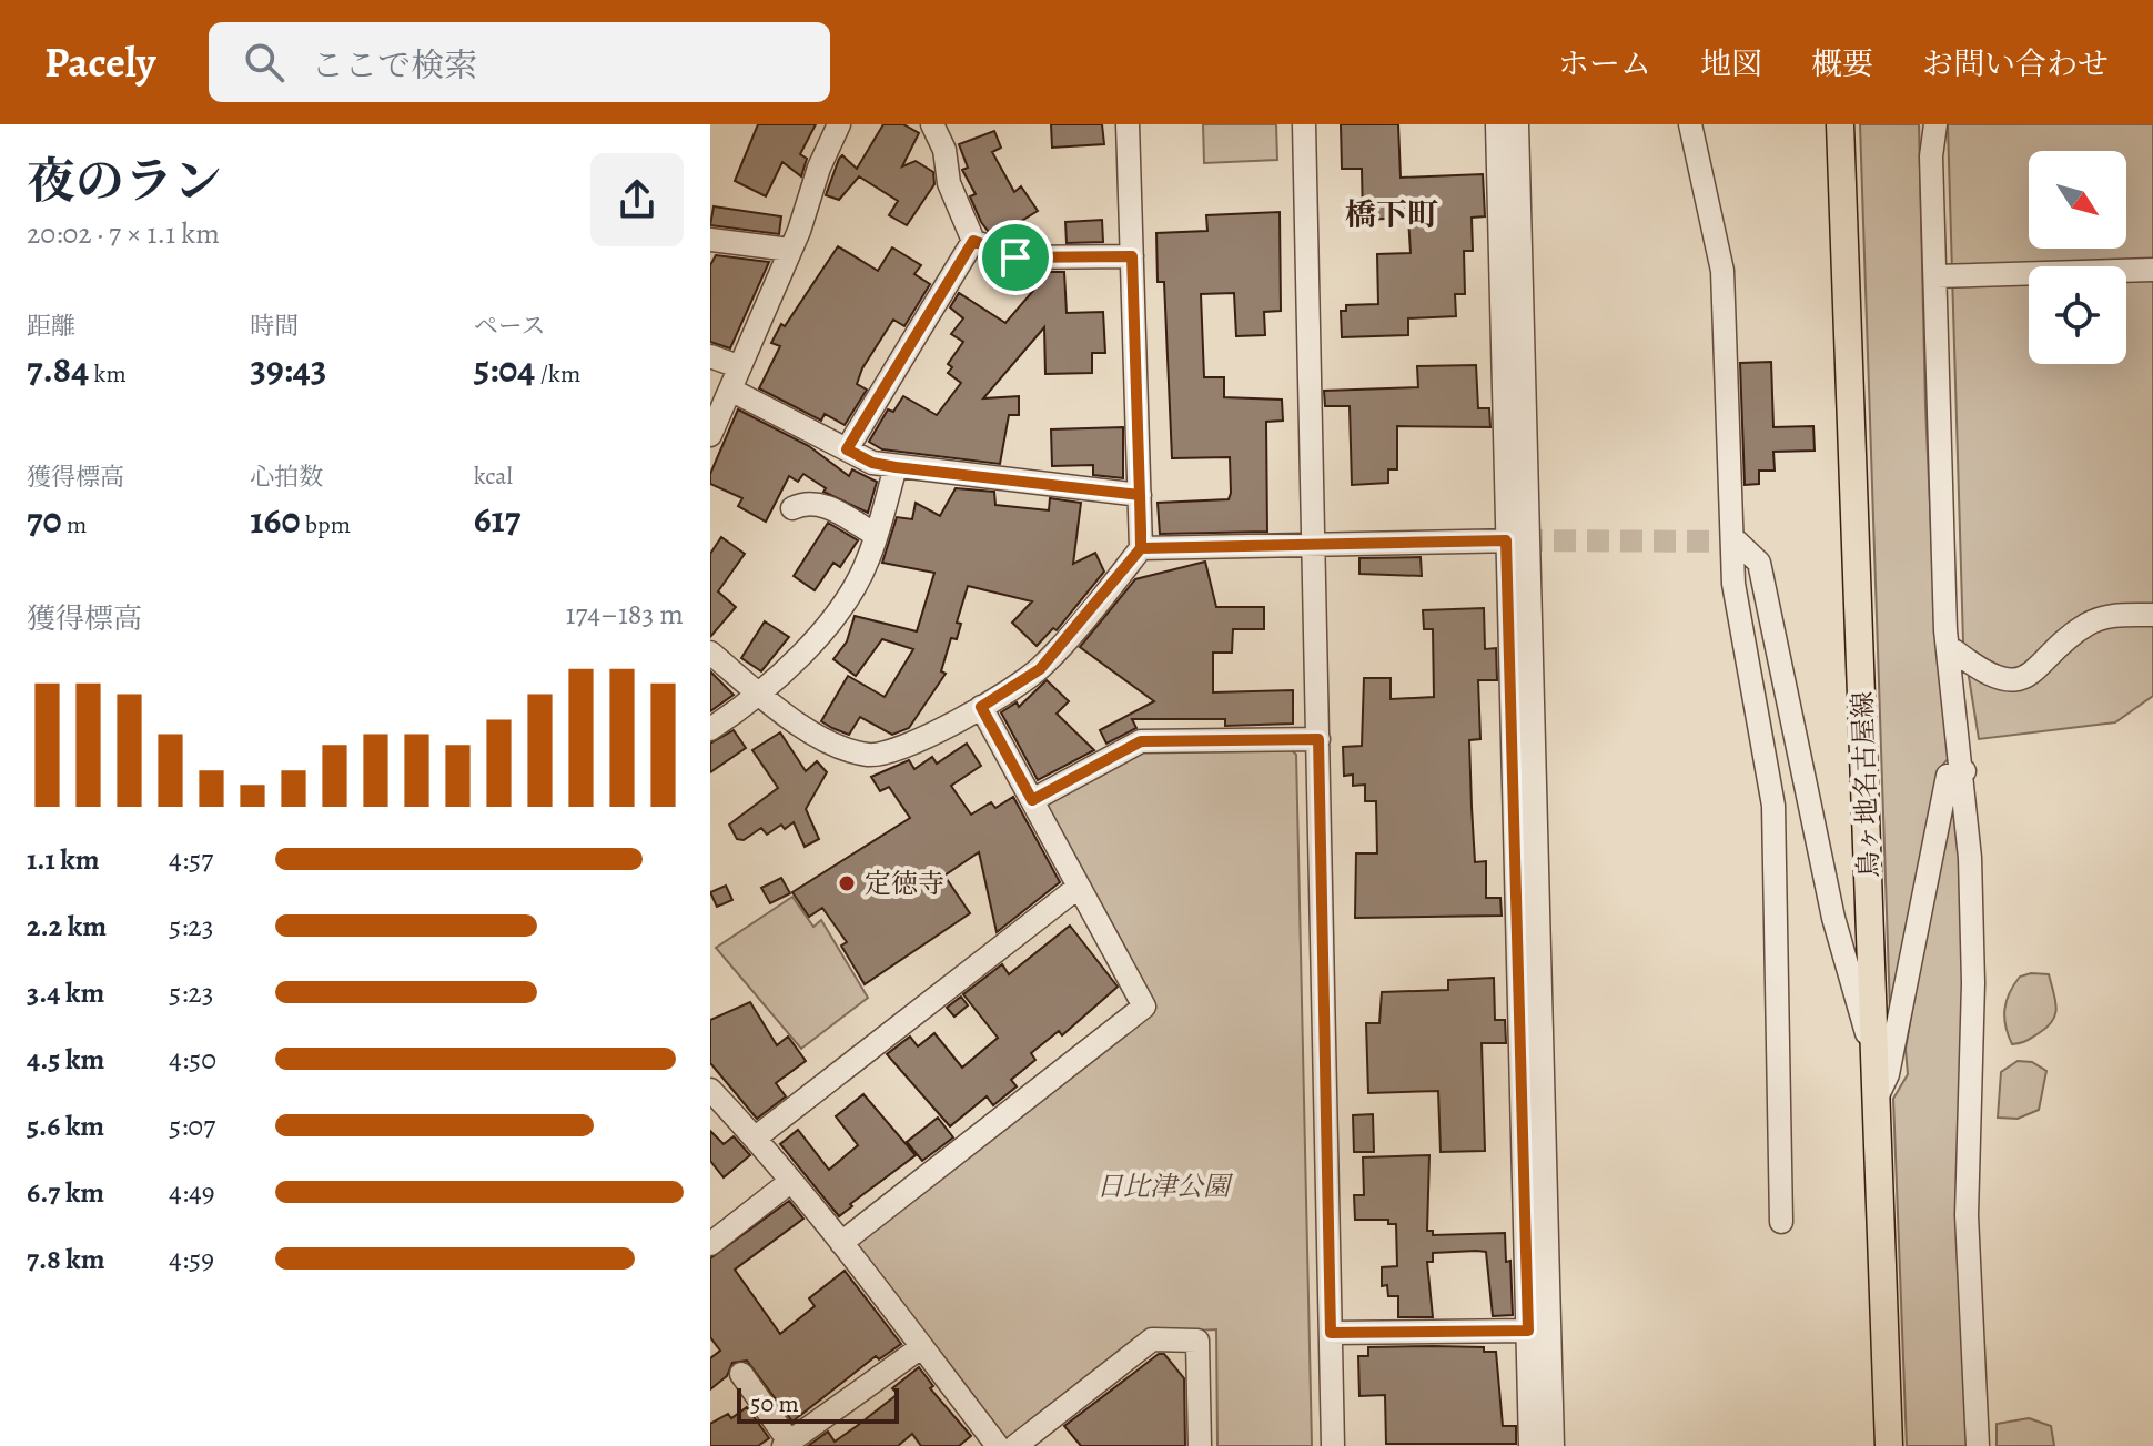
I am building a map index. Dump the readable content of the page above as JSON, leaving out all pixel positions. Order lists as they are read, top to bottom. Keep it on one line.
{"streets":{"main road":["鳥ヶ地名古屋線"]},"districts":["橋下町"],"parks":["日比津公園"],"places":["定徳寺"],"scale_bar":"50 m","north":"bottom right","page":{"header":"Pacely","search":"ここで検索","nav":["ホーム","地図","概要","お問い合わせ"],"heading":["夜のラン","20:02 · 7 × 1.1 km"],"stats":[["距離","7.84 km"],["時間","39:43"],["ペース","5:04 /km"],["獲得標高","70 m"],["心拍数","160 bpm"],["kcal","617"]],"chart":["獲得標高","174–183 m"],"list":[{"name":"1.1 km","note":"4:57"},{"name":"2.2 km","note":"5:23"},{"name":"3.4 km","note":"5:23"},{"name":"4.5 km","note":"4:50"},{"name":"5.6 km","note":"5:07"},{"name":"6.7 km","note":"4:49"},{"name":"7.8 km","note":"4:59"}],"scale":"50 m"}}
